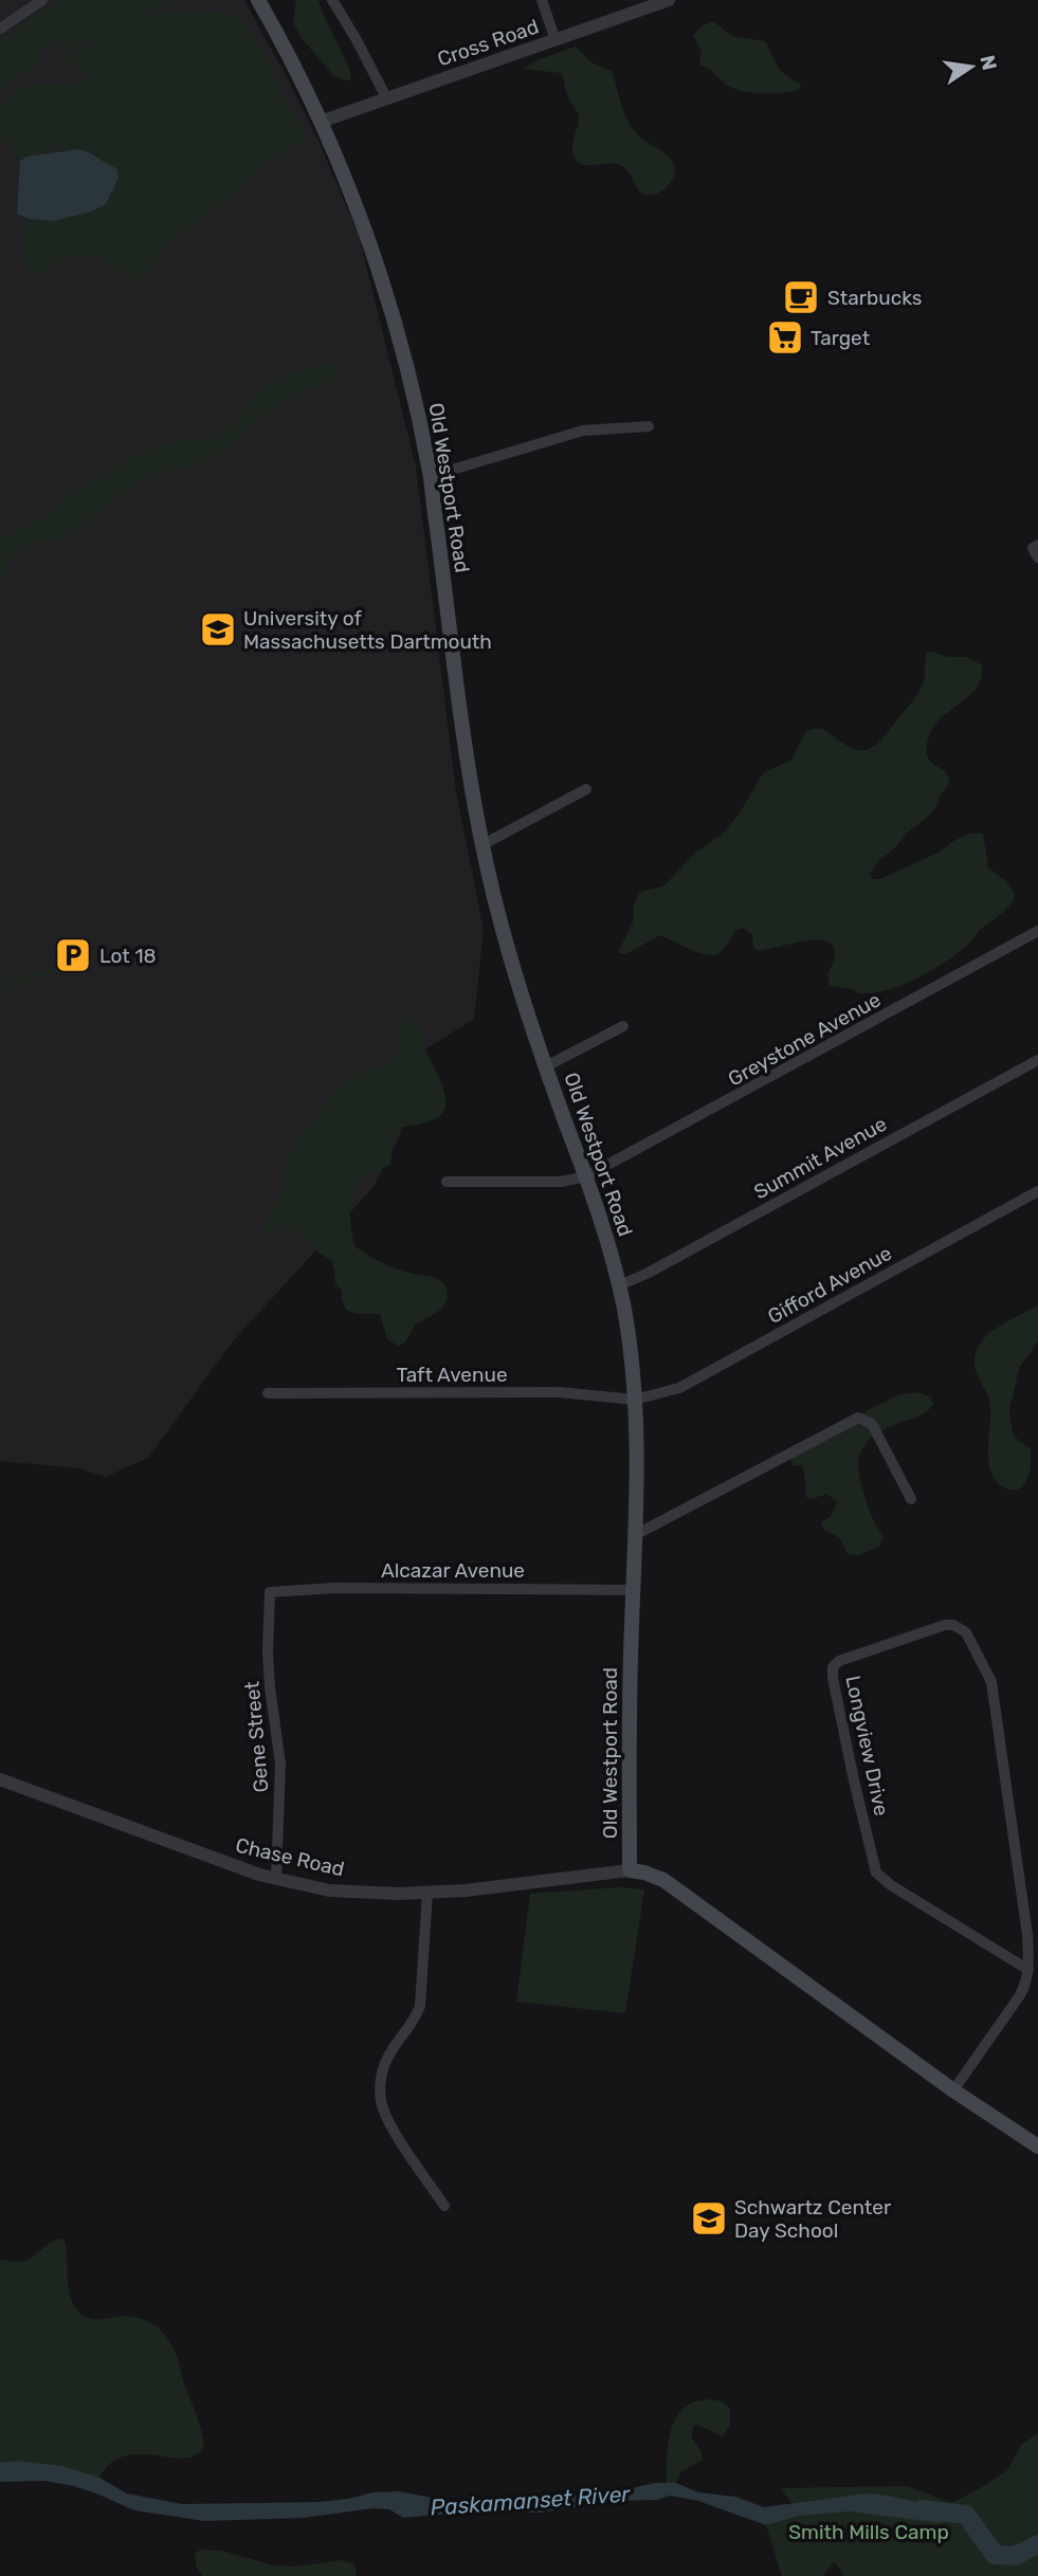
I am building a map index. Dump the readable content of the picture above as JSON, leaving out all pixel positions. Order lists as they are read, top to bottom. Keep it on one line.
{"streets":{"main road":["Old Westport Road"],"street":["Cross Road","Greystone Avenue","Summit Avenue","Gifford Avenue","Taft Avenue","Alcazar Avenue","Gene Street","Longview Drive","Chase Road"]},"crossings":[["Cross Road","Old Westport Road"],["Old Westport Road","Greystone Avenue"],["Old Westport Road","Summit Avenue"],["Old Westport Road","Gifford Avenue"],["Old Westport Road","Taft Avenue"],["Old Westport Road","Alcazar Avenue"],["Old Westport Road","Chase Road"],["Gifford Avenue","Taft Avenue"],["Alcazar Avenue","Gene Street"],["Gene Street","Chase Road"]],"water":["Paskamanset River"],"parks":["Smith Mills Camp"],"places":{"cafe":["Starbucks"],"supermarket":["Target"],"school or university":["University of Massachusetts Dartmouth","Schwartz Center Day School"],"parking":["Lot 18"]},"north":"right"}
